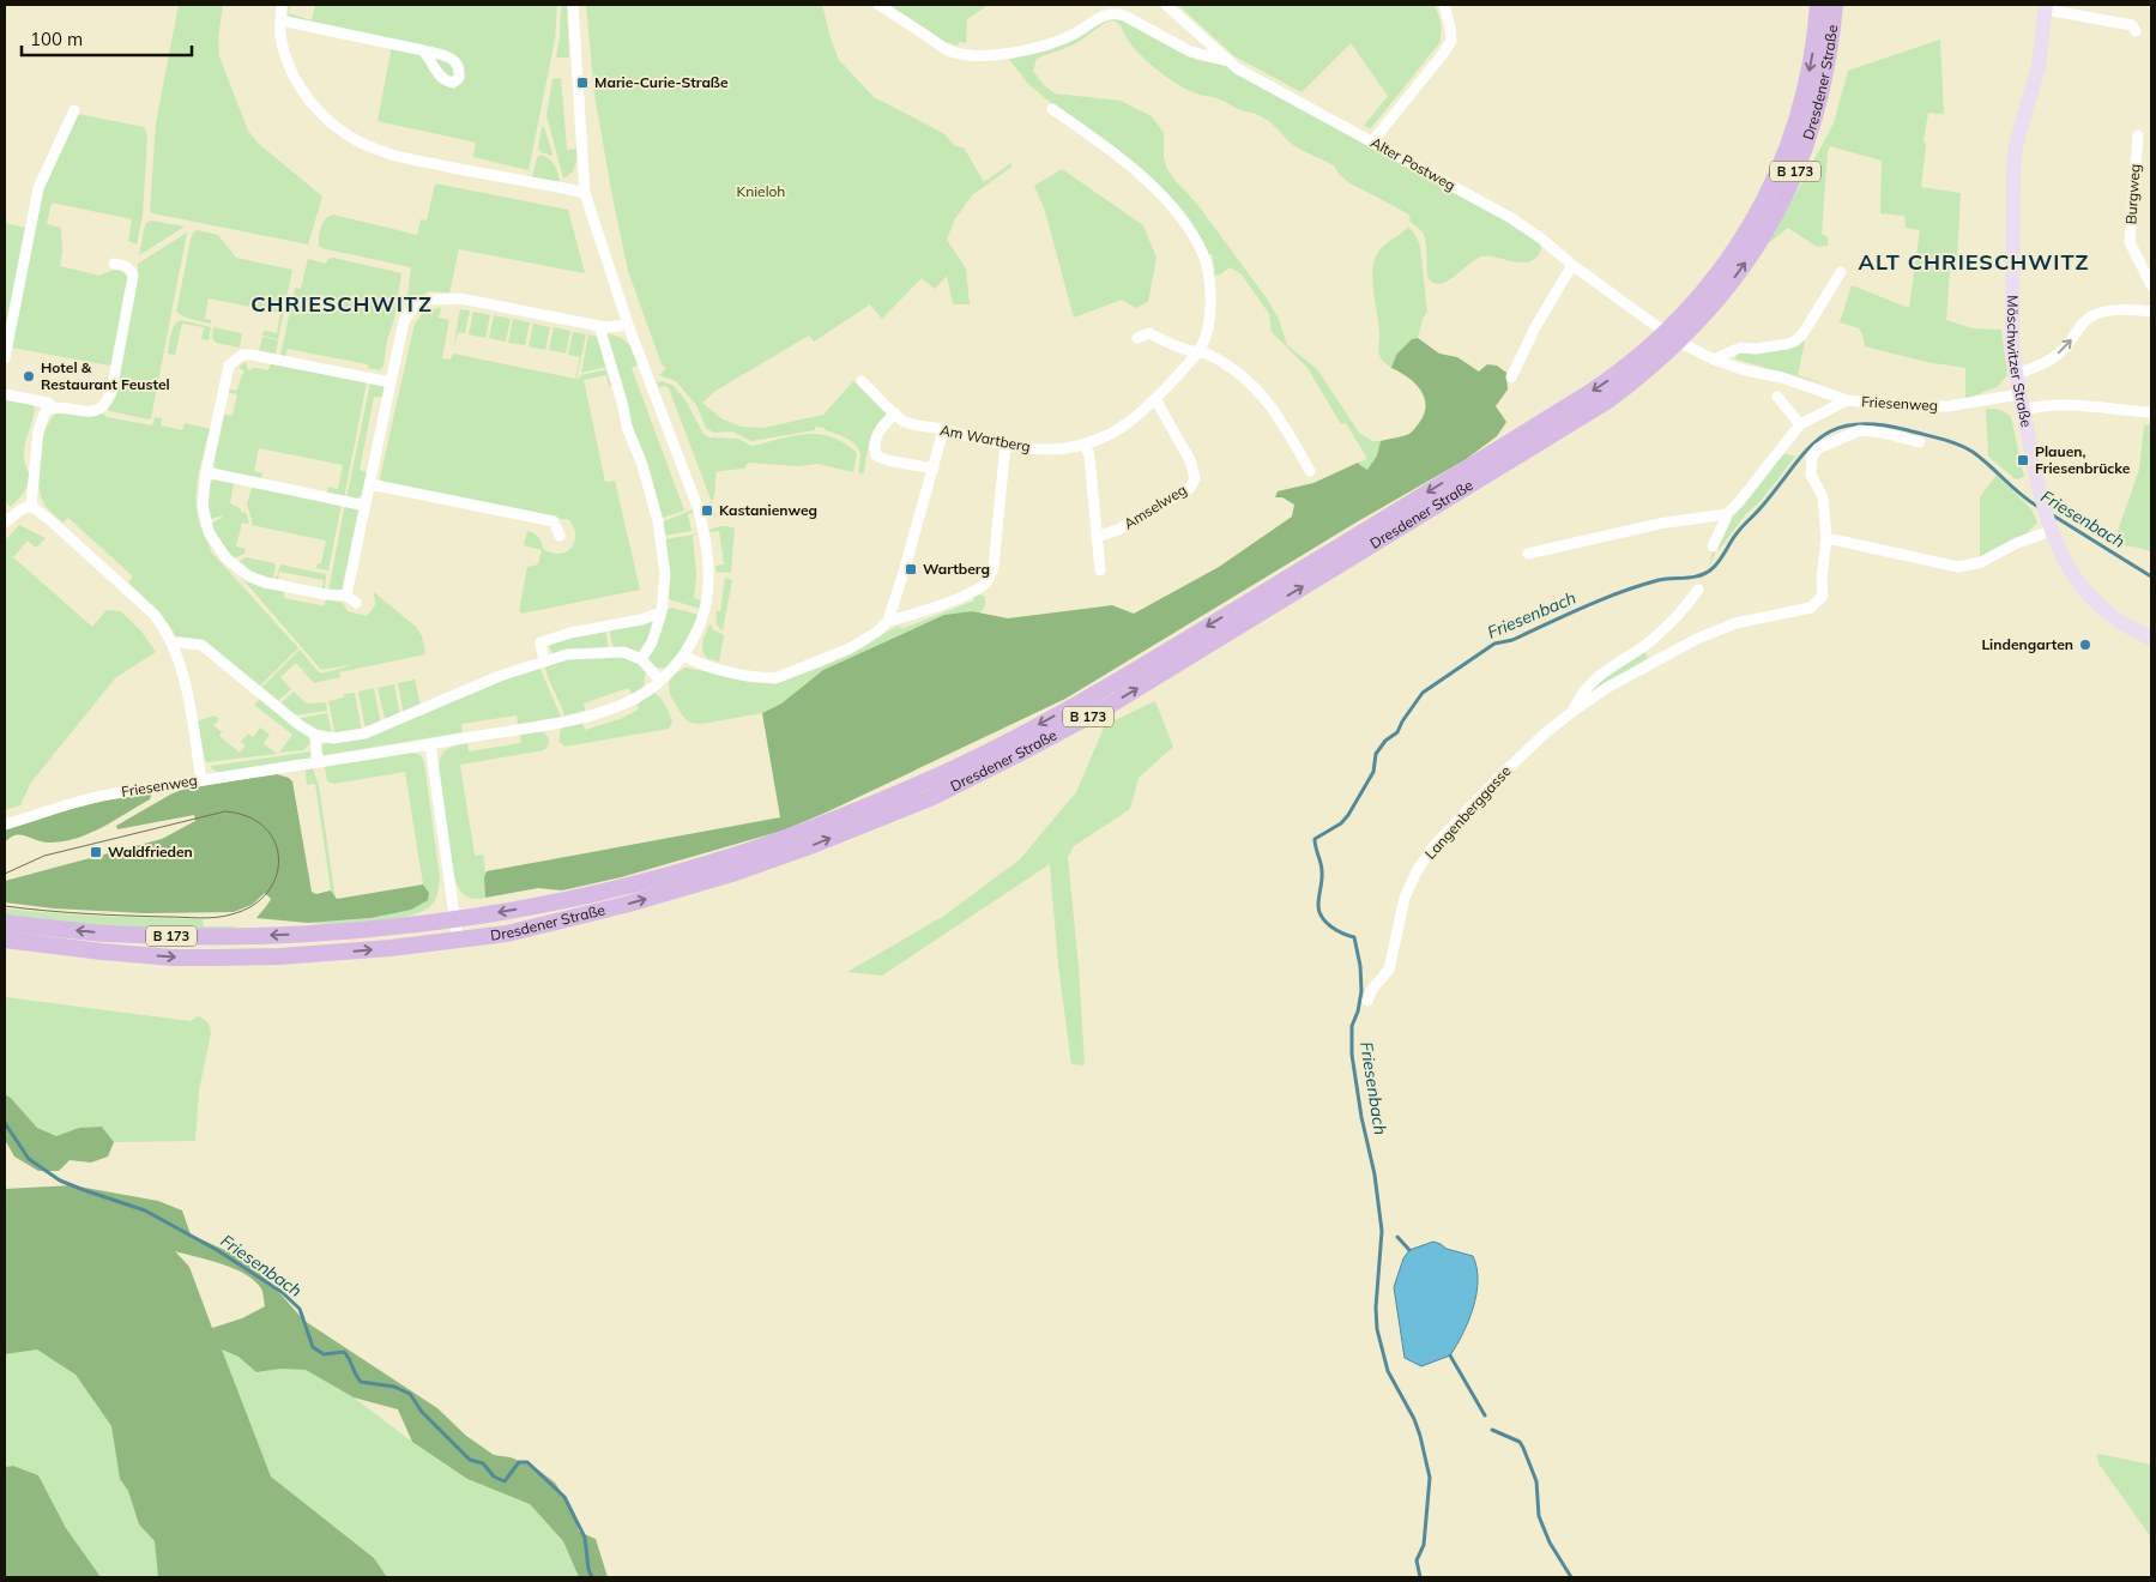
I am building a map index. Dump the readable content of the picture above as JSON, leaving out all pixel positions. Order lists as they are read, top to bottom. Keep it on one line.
{"streets":{"main road":["Dresdener Straße","B 173","Möschwitzer Straße"],"street":["Alter Postweg","Burgweg","Friesenweg","Am Wartberg","Amselweg","Langenberggasse"]},"crossings":[["Dresdener Straße","B 173"],["Alter Postweg","Friesenweg"],["Möschwitzer Straße","Friesenweg"],["Am Wartberg","Amselweg"]],"districts":["ALT CHRIESCHWITZ","CHRIESCHWITZ"],"water":["Friesenbach"],"parks":["Knieloh"],"places":{"transit":["Marie-Curie-Straße","Plauen, Friesenbrücke","Kastanienweg","Wartberg","Waldfrieden"],"other":["Hotel & Restaurant Feustel","Lindengarten"]},"scale_bar":"100 m"}
